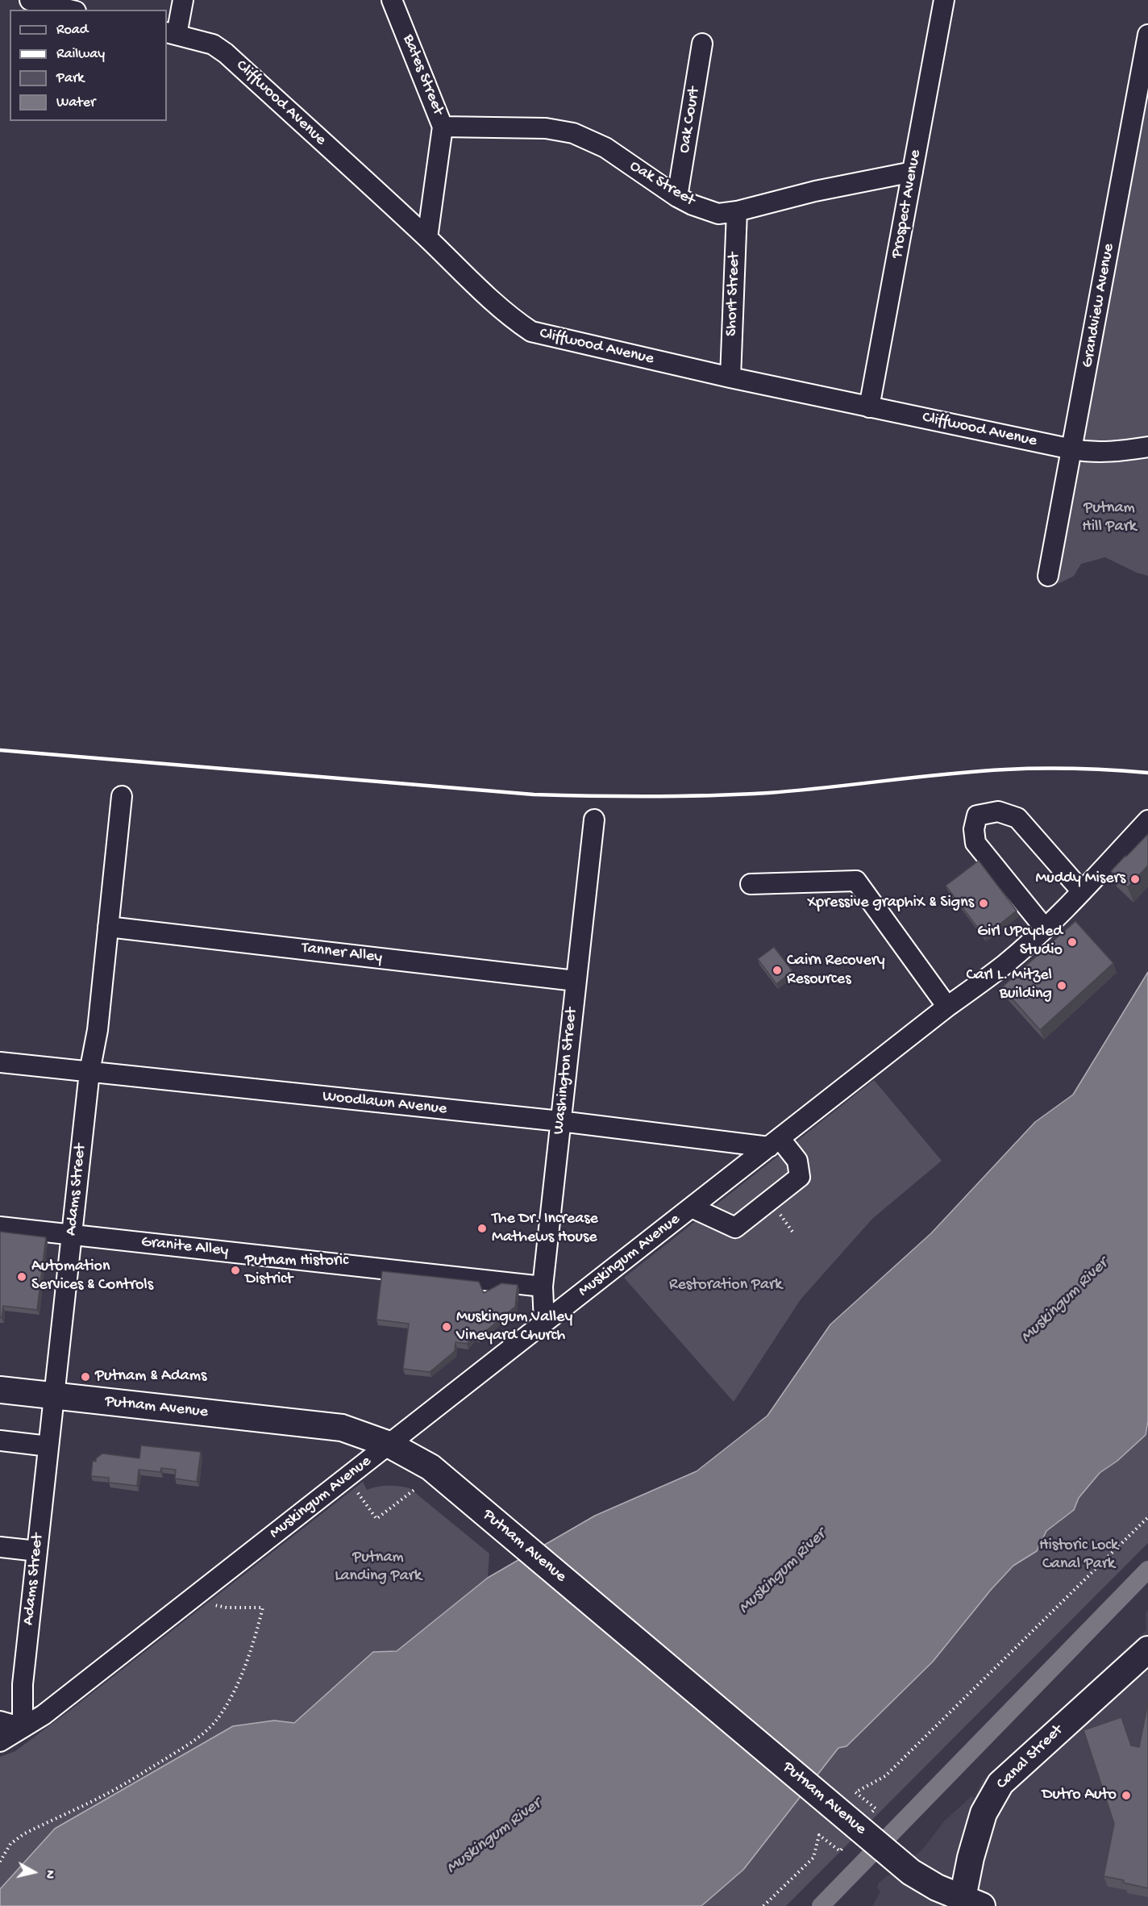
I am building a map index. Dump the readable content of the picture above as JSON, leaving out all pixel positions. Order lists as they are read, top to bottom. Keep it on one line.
{"streets":{"main road":["Putnam Avenue","Canal Street"],"street":["Bates Street","Cliffwood Avenue","Oak Court","Oak Street","Prospect Avenue","Short Street","Grandview Avenue","Tanner Alley","Washington Street","Woodlawn Avenue","Adams Street","Granite Alley","Muskingum Avenue"]},"crossings":[["Bates Street","Cliffwood Avenue"],["Bates Street","Oak Street"],["Cliffwood Avenue","Prospect Avenue"],["Cliffwood Avenue","Short Street"],["Cliffwood Avenue","Grandview Avenue"],["Oak Court","Oak Street"],["Oak Street","Prospect Avenue"],["Oak Street","Short Street"],["Tanner Alley","Washington Street"],["Tanner Alley","Adams Street"],["Washington Street","Woodlawn Avenue"],["Washington Street","Granite Alley"],["Washington Street","Muskingum Avenue"],["Woodlawn Avenue","Adams Street"],["Woodlawn Avenue","Muskingum Avenue"],["Adams Street","Granite Alley"],["Adams Street","Muskingum Avenue"],["Adams Street","Putnam Avenue"],["Muskingum Avenue","Putnam Avenue"],["Putnam Avenue","Canal Street"]],"water":["Muskingum River"],"parks":["Putnam Hill Park","Restoration Park","Historic Lock Canal Park","Putnam Landing Park"],"places":["Muddy Misers","Xpressive graphiX & Signs","Girl UPcycled Studio","Cairn Recovery Resources","Carl L. Mitzel Building","The Dr. Increase Mathews House","Putnam Historic District","Automation Services & Controls","Muskingum Valley Vineyard Church","Putnam & Adams","Dutro Auto"],"legend":["Road","Railway","Park","Water"],"north":"right"}
